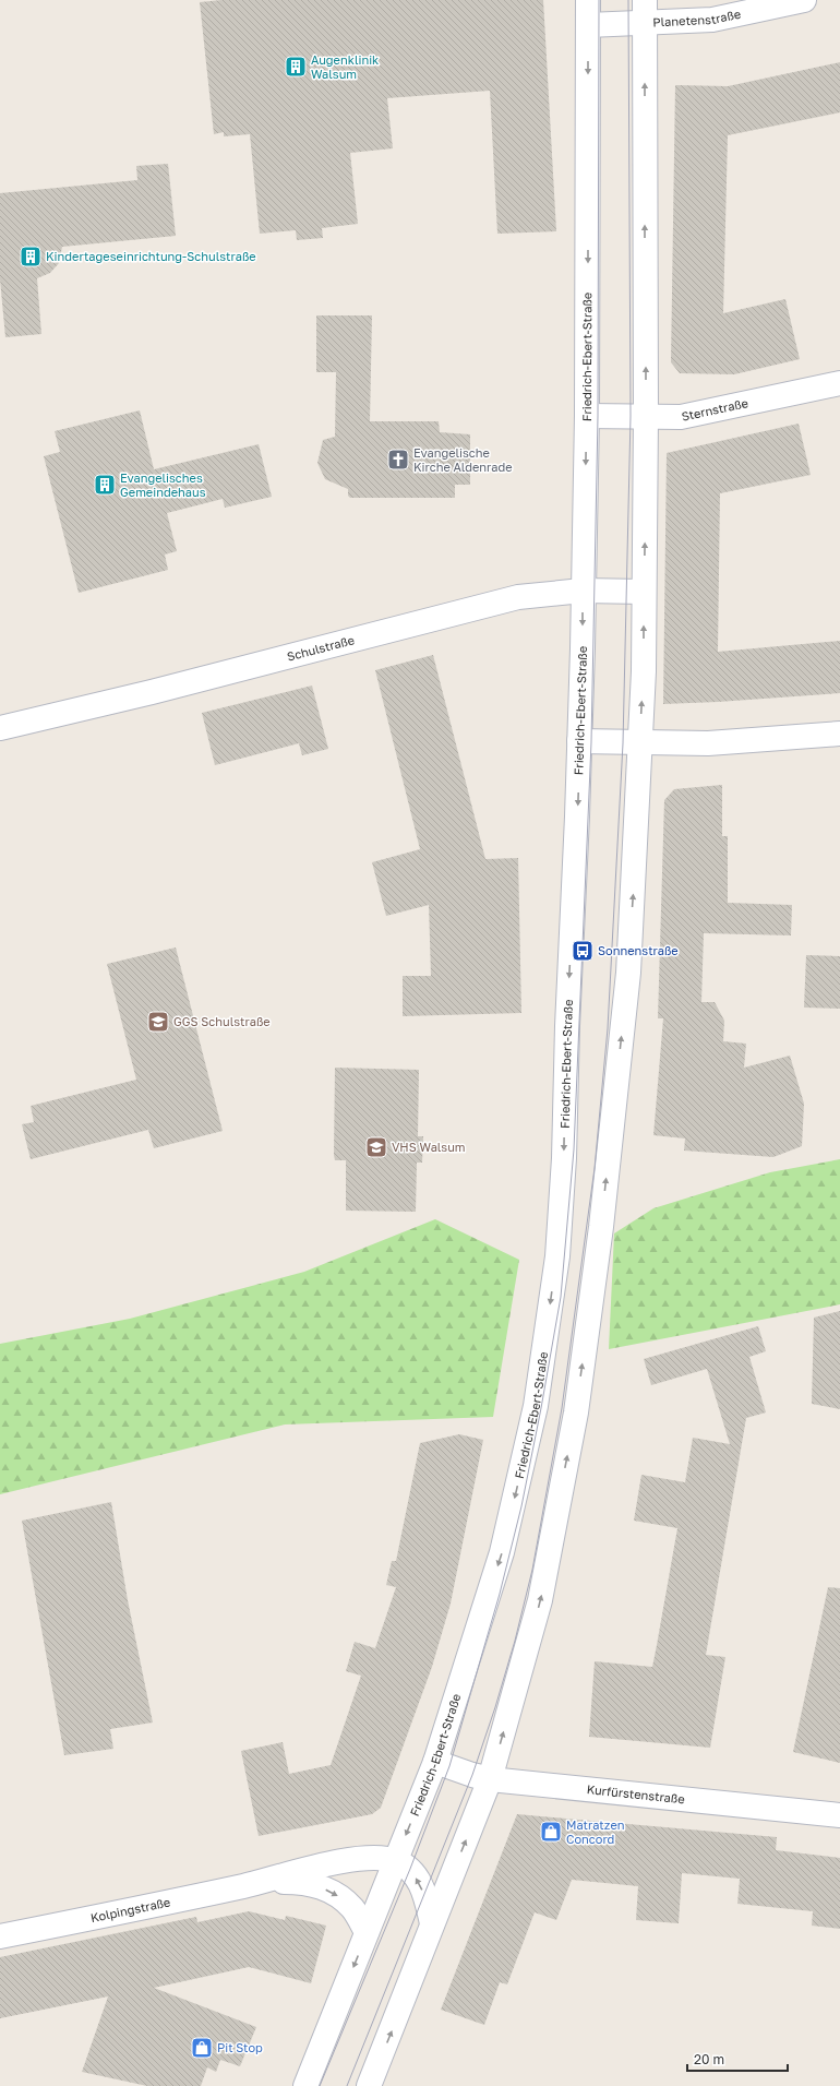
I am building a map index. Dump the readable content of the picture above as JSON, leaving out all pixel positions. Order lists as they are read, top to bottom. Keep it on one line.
{"streets":{"main road":["Planetenstraße","Friedrich-Ebert-Straße","Sternstraße","Schulstraße","Kurfürstenstraße","Kolpingstraße"]},"crossings":[["Planetenstraße","Friedrich-Ebert-Straße"],["Friedrich-Ebert-Straße","Sternstraße"],["Friedrich-Ebert-Straße","Schulstraße"],["Friedrich-Ebert-Straße","Kurfürstenstraße"],["Friedrich-Ebert-Straße","Kolpingstraße"]],"places":{"building":["Augenklinik Walsum","Kindertageseinrichtung-Schulstraße","Evangelisches Gemeindehaus"],"church":["Evangelische Kirche Aldenrade"],"bus stop":["Sonnenstraße"],"school or university":["GGS Schulstraße","VHS Walsum"],"shop":["Matratzen Concord","Pit Stop"]},"scale_bar":"20 m"}
